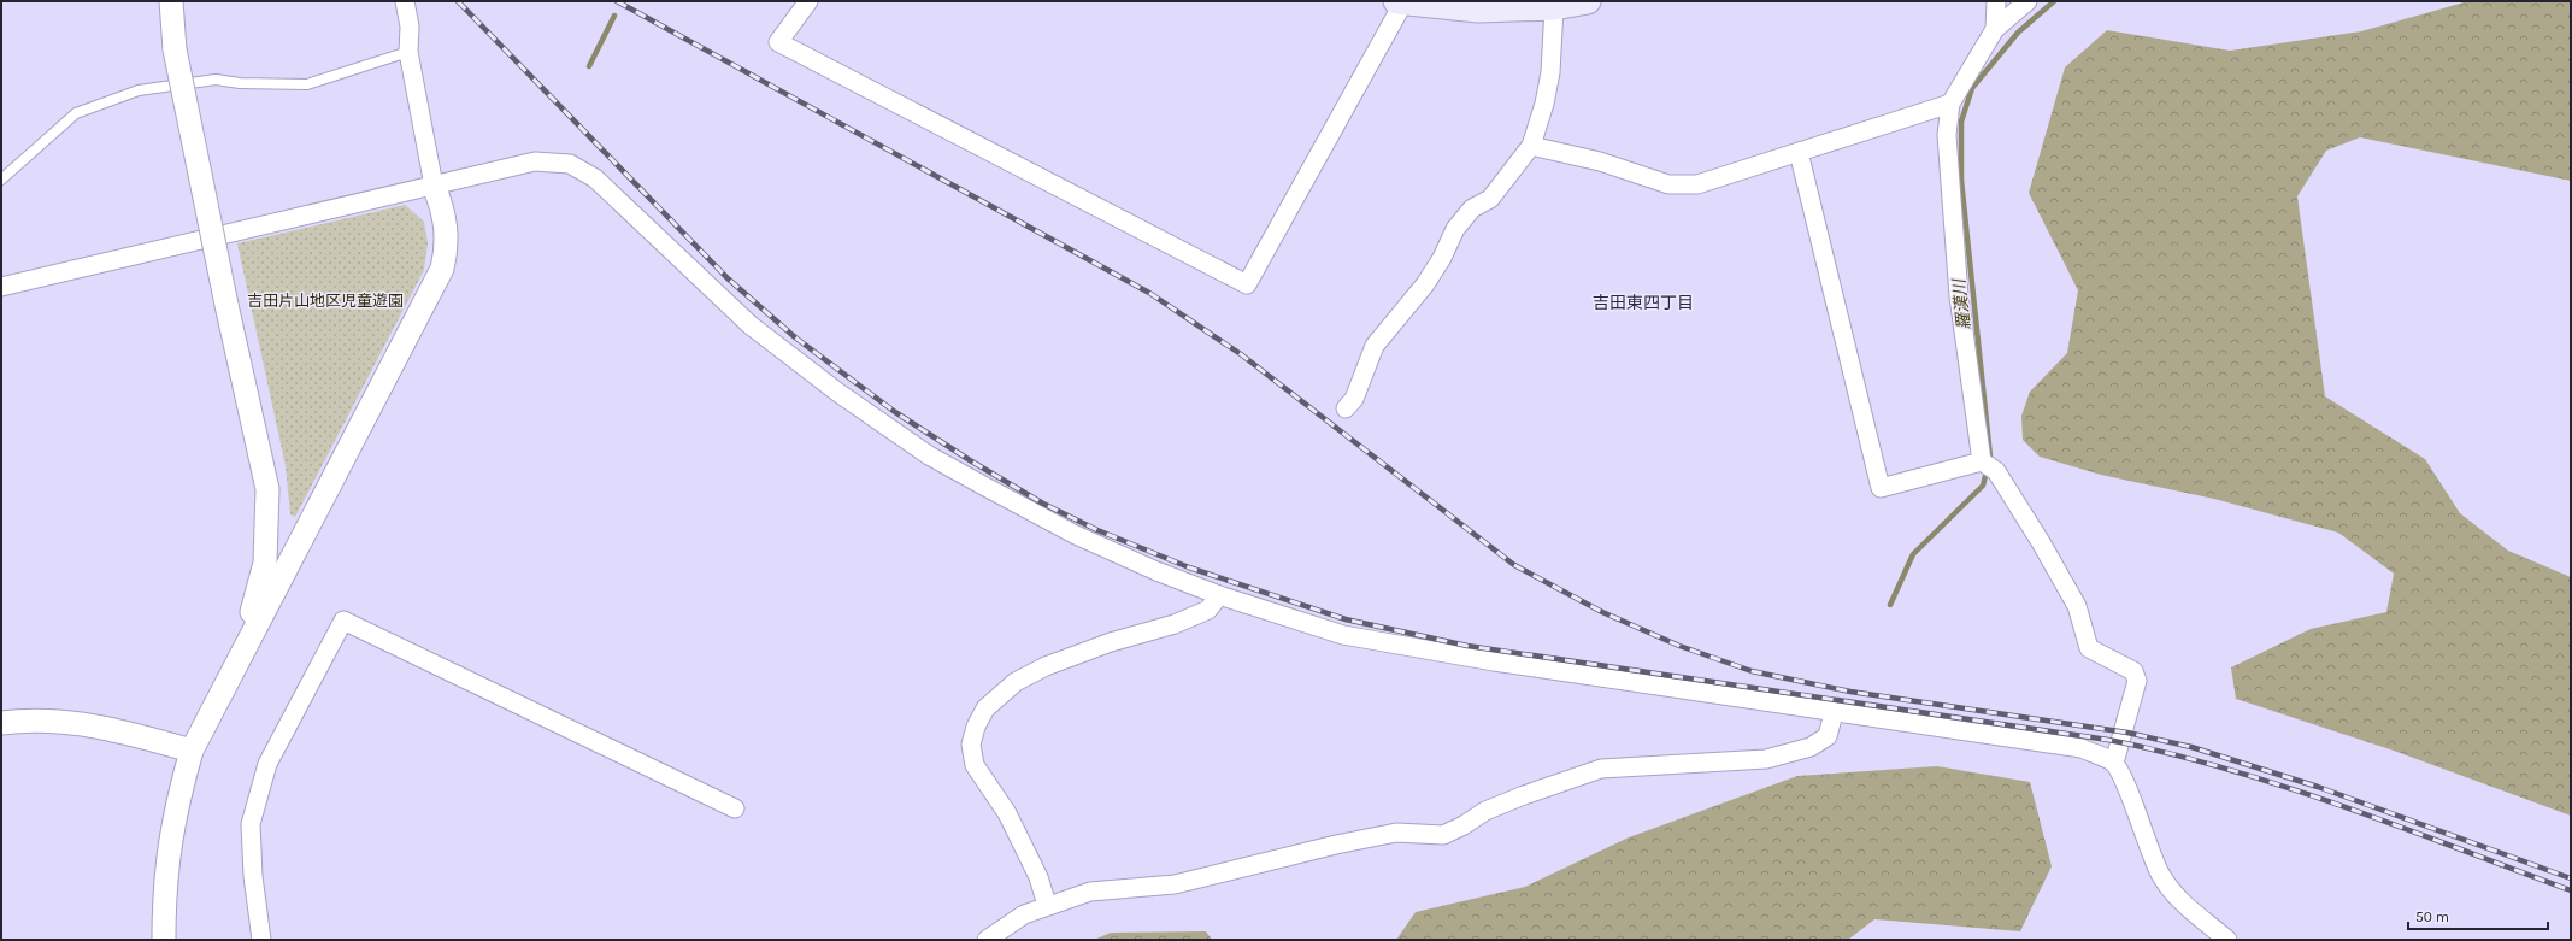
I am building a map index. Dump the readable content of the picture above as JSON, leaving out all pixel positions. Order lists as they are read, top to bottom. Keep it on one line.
{"districts":["吉田東四丁目"],"water":["羅漢川"],"parks":["吉田片山地区児童遊園"],"scale_bar":"50 m"}
